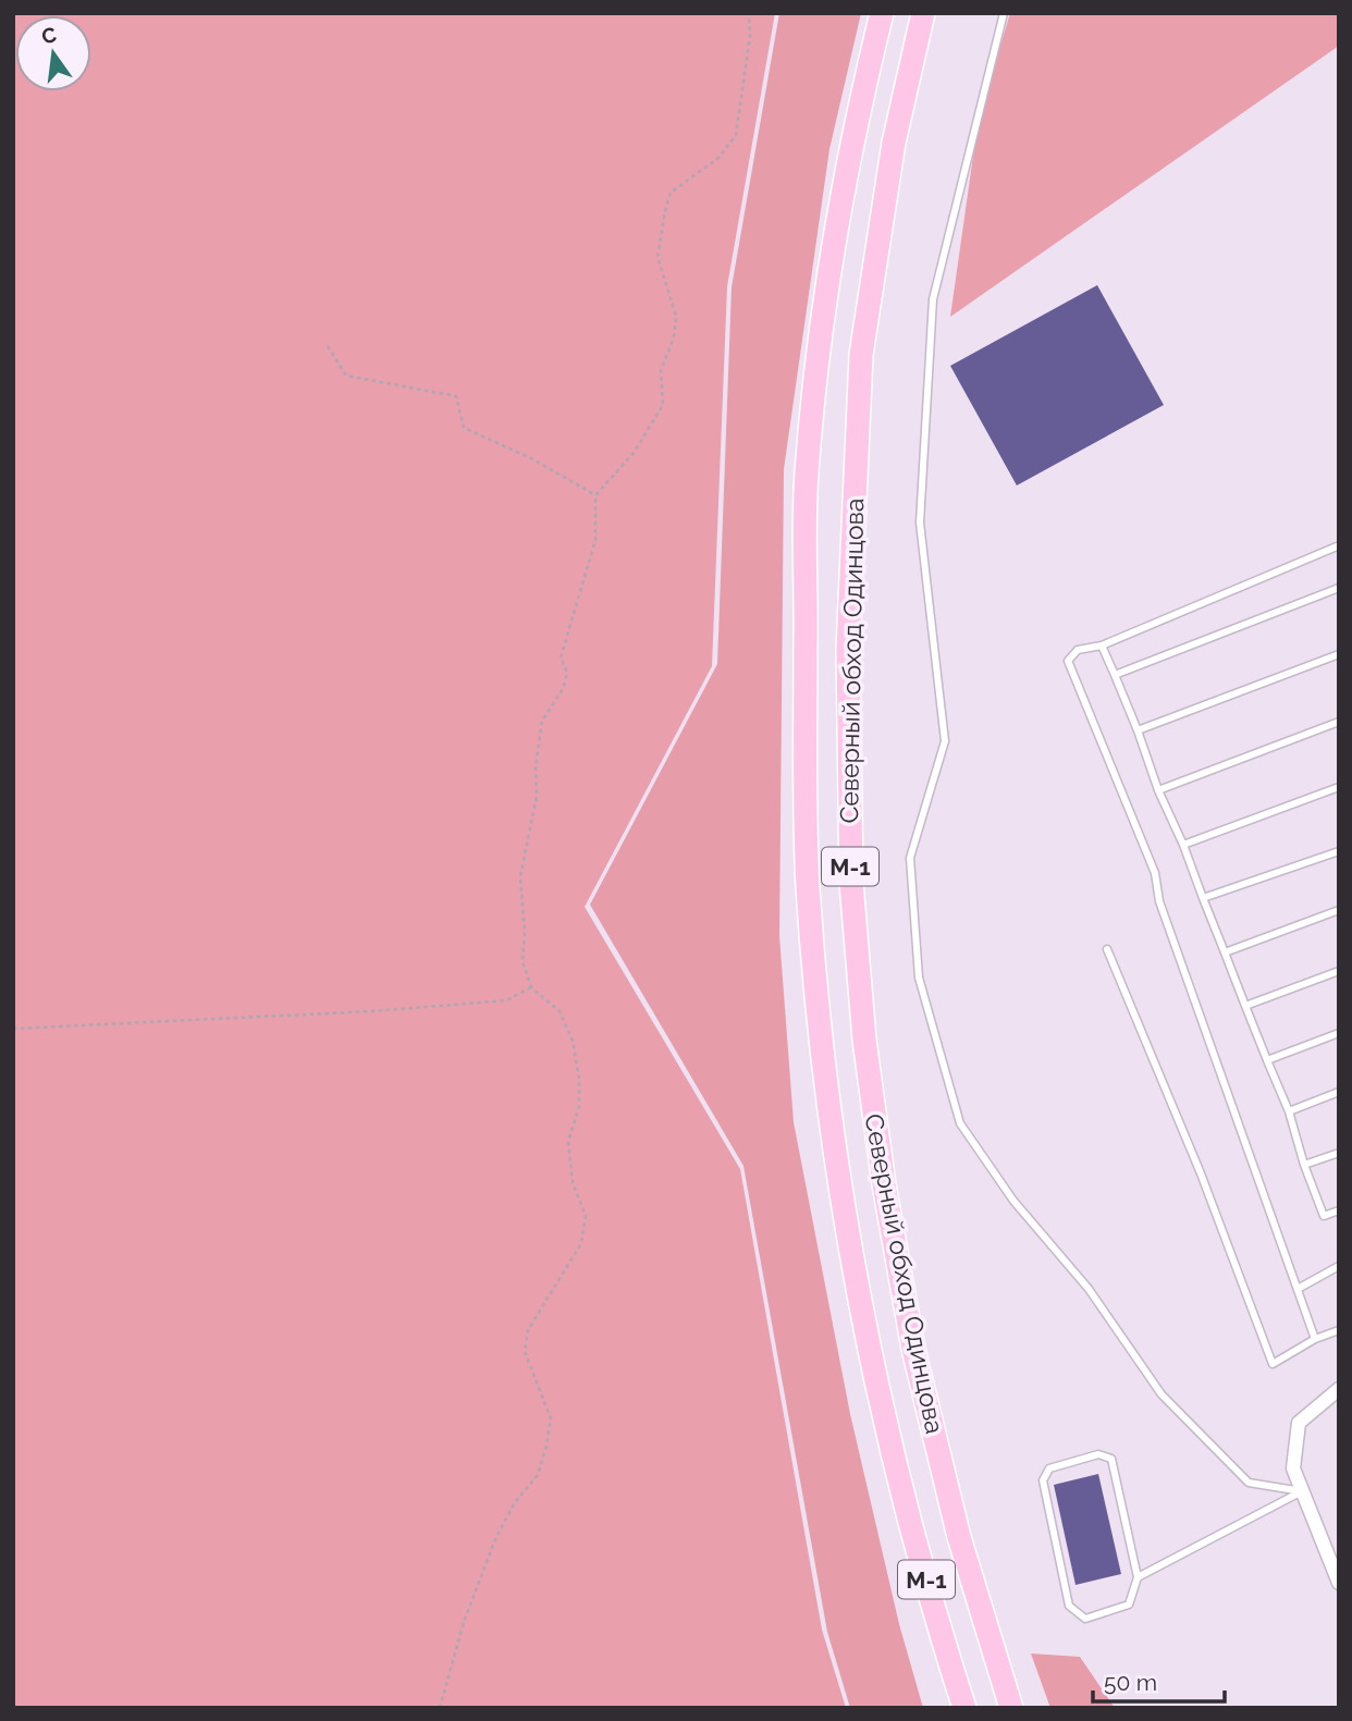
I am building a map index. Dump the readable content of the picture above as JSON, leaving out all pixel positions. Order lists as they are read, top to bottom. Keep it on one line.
{"streets":{"highway":["Северный обход Одинцова","М-1"]},"scale_bar":"50 m","north":"top"}
